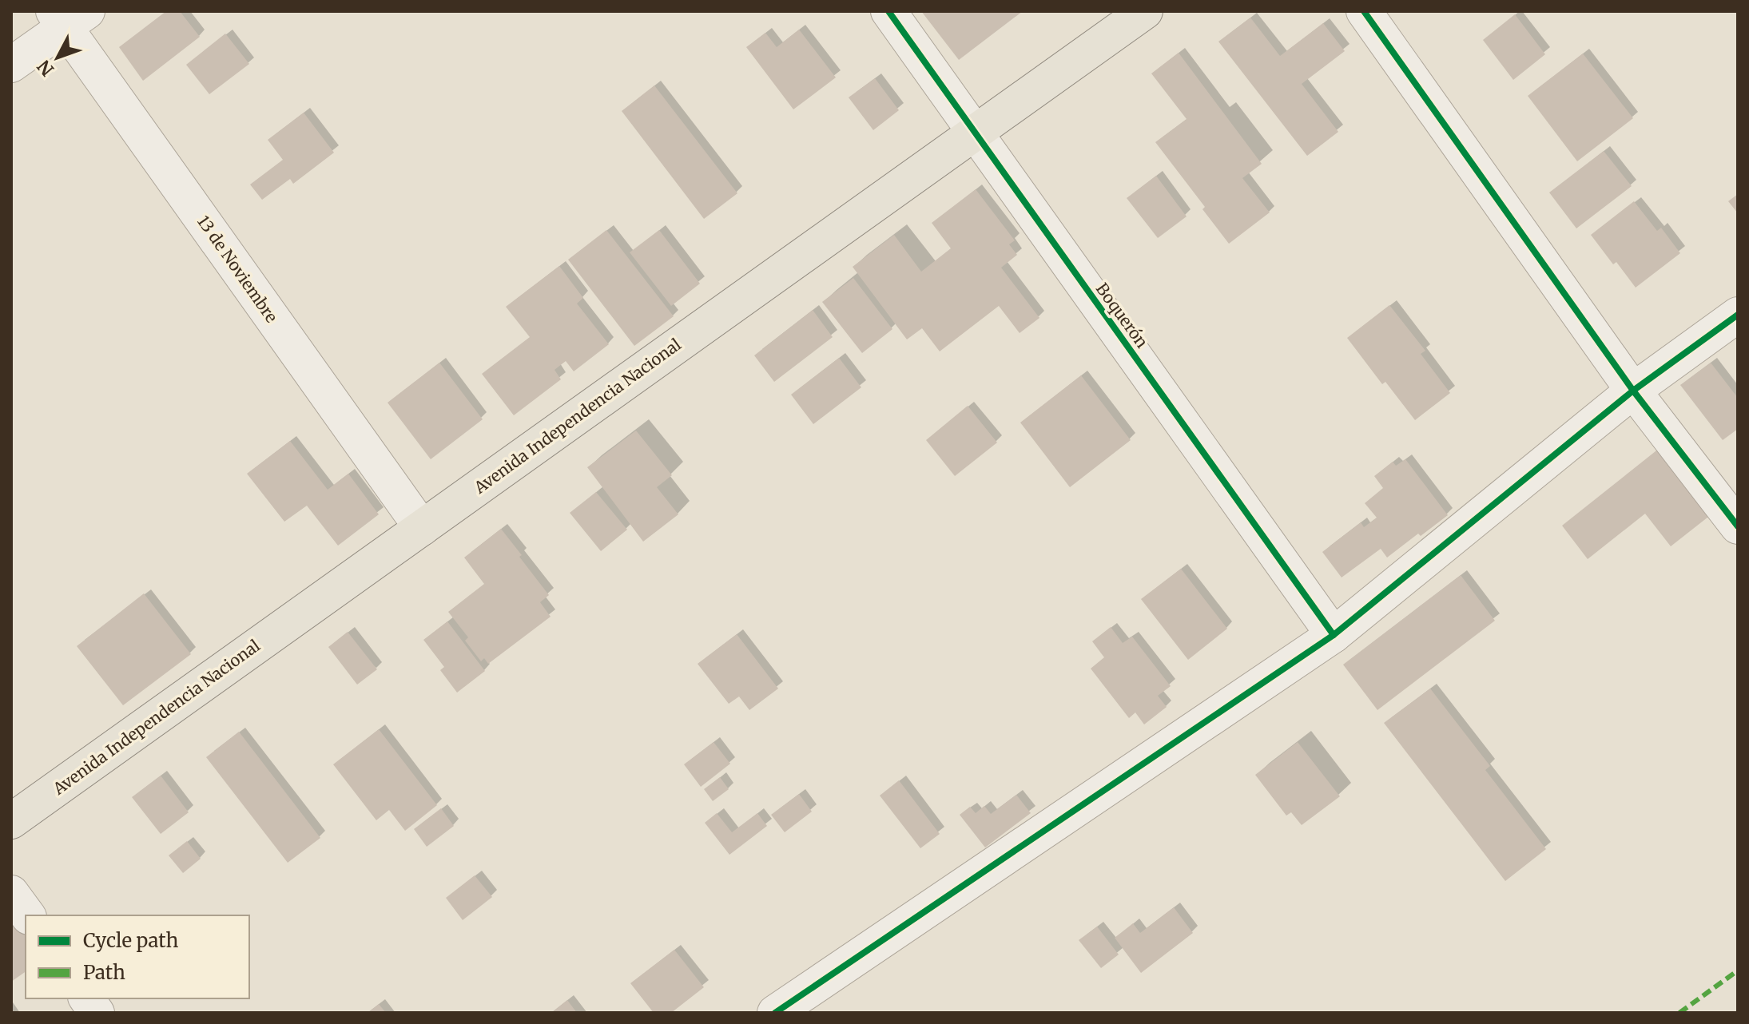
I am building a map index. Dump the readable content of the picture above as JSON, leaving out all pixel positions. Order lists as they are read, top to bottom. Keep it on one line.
{"streets":{"main road":["Avenida Independencia Nacional"],"street":["13 de Noviembre","Boquerón"]},"crossings":[["13 de Noviembre","Avenida Independencia Nacional"],["Boquerón","Avenida Independencia Nacional"]],"legend":["Cycle path","Path"],"north":"bottom left"}
